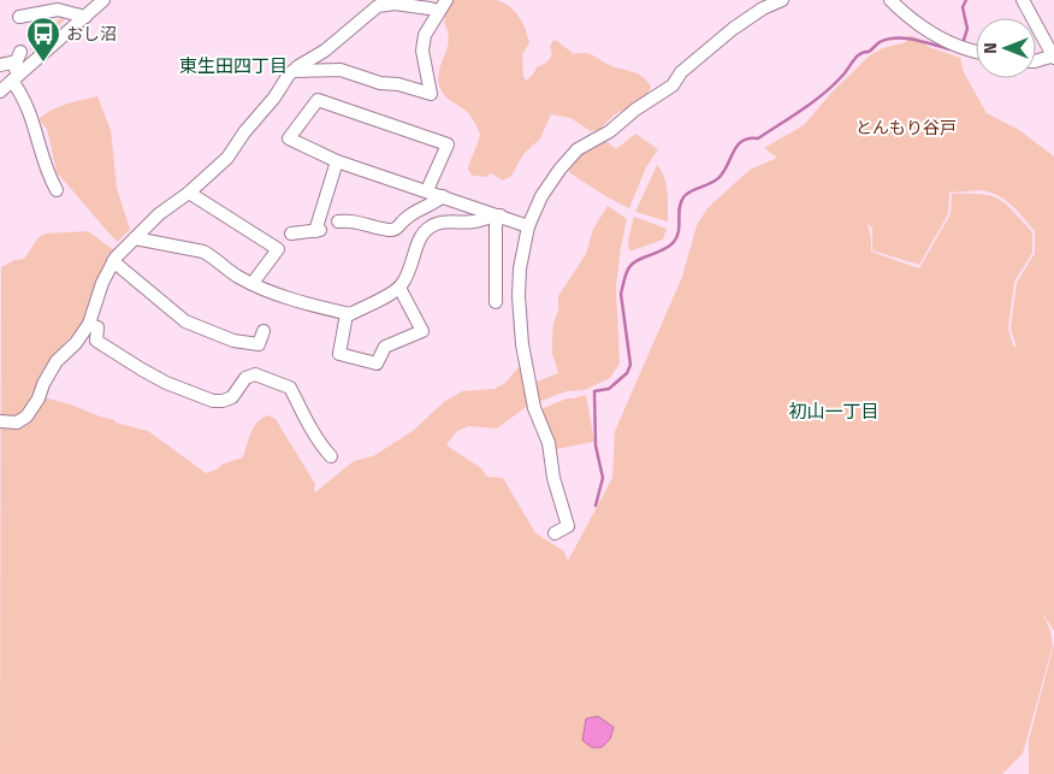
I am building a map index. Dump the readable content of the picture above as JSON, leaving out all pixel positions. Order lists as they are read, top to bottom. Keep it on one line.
{"districts":["東生田四丁目","初山一丁目"],"parks":["とんもり谷戸"],"places":{"bus stop":["おし沼"]},"north":"left"}
